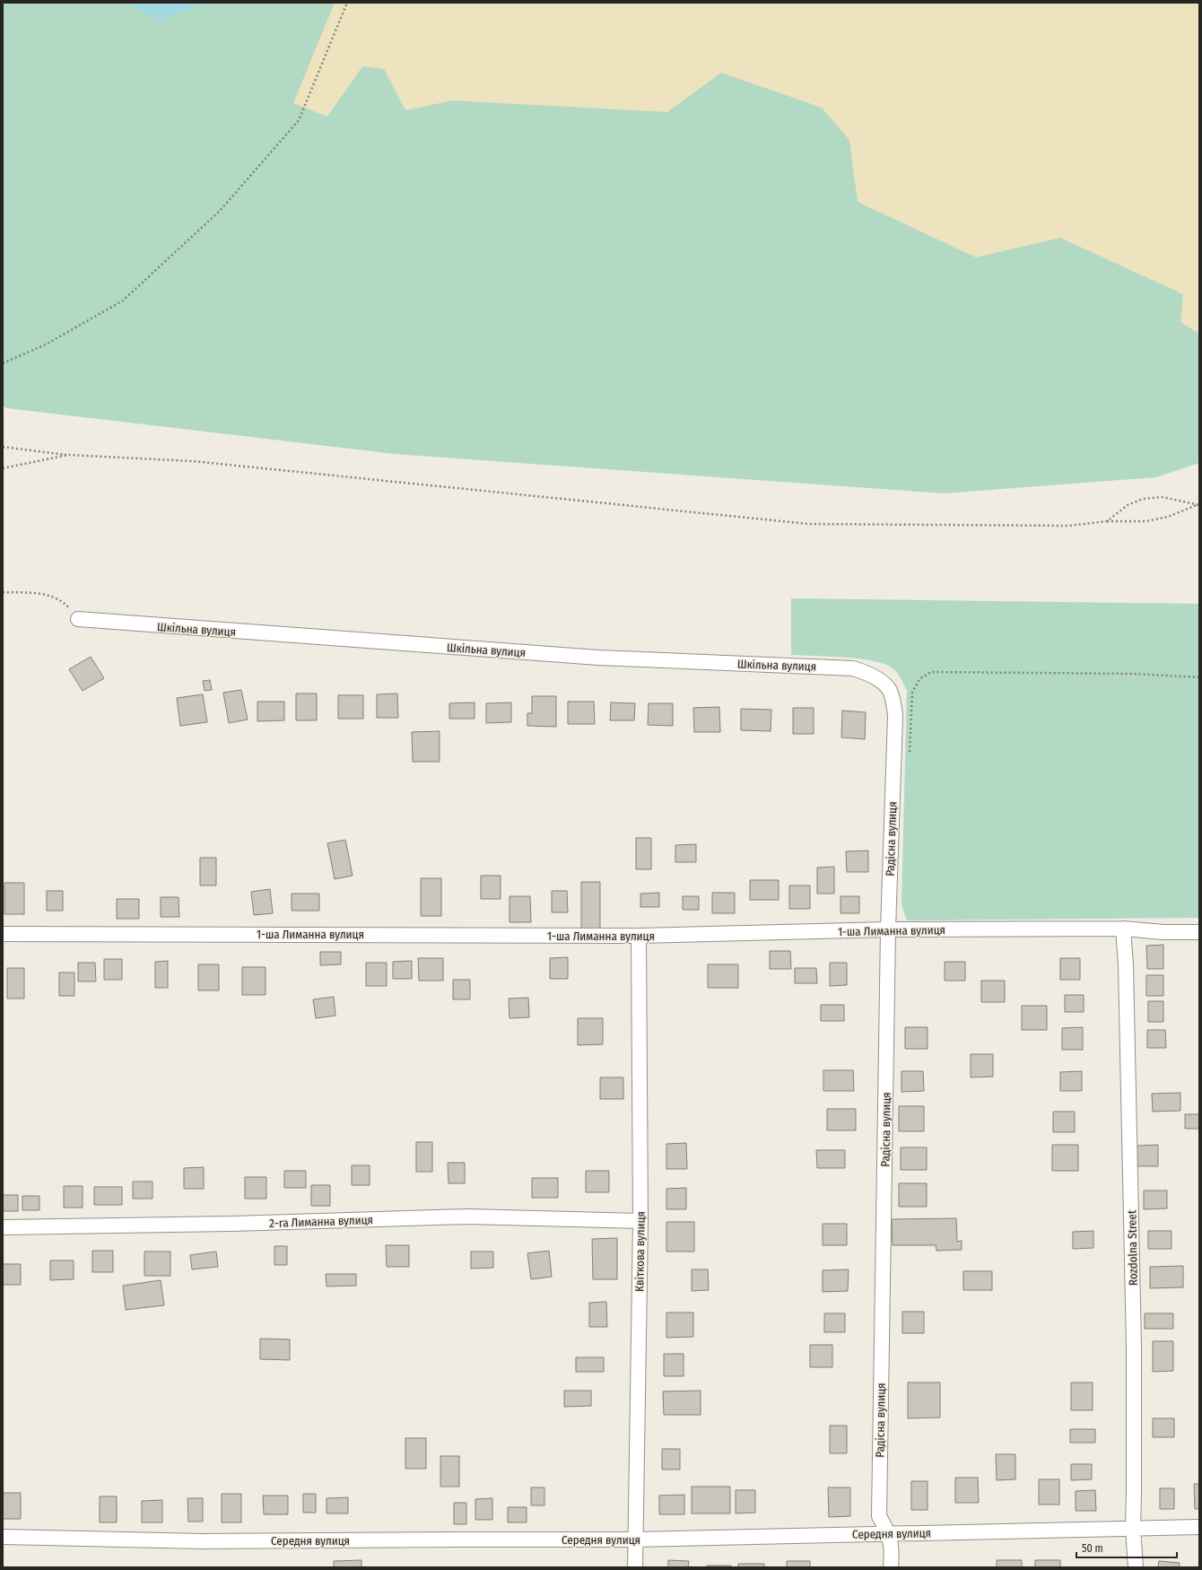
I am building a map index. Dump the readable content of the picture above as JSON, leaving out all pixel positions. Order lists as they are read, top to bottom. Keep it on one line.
{"streets":{"street":["Шкільна вулиця","Радісна вулиця","1-ша Лиманна вулиця","2-га Лиманна вулиця","Rozdolna Street","Квіткова вулиця","Середня вулиця"]},"crossings":[["Шкільна вулиця","Радісна вулиця"],["Радісна вулиця","1-ша Лиманна вулиця"],["Радісна вулиця","Середня вулиця"],["1-ша Лиманна вулиця","Rozdolna Street"],["1-ша Лиманна вулиця","Квіткова вулиця"],["2-га Лиманна вулиця","Квіткова вулиця"],["Rozdolna Street","Середня вулиця"],["Квіткова вулиця","Середня вулиця"]],"scale_bar":"50 m"}
